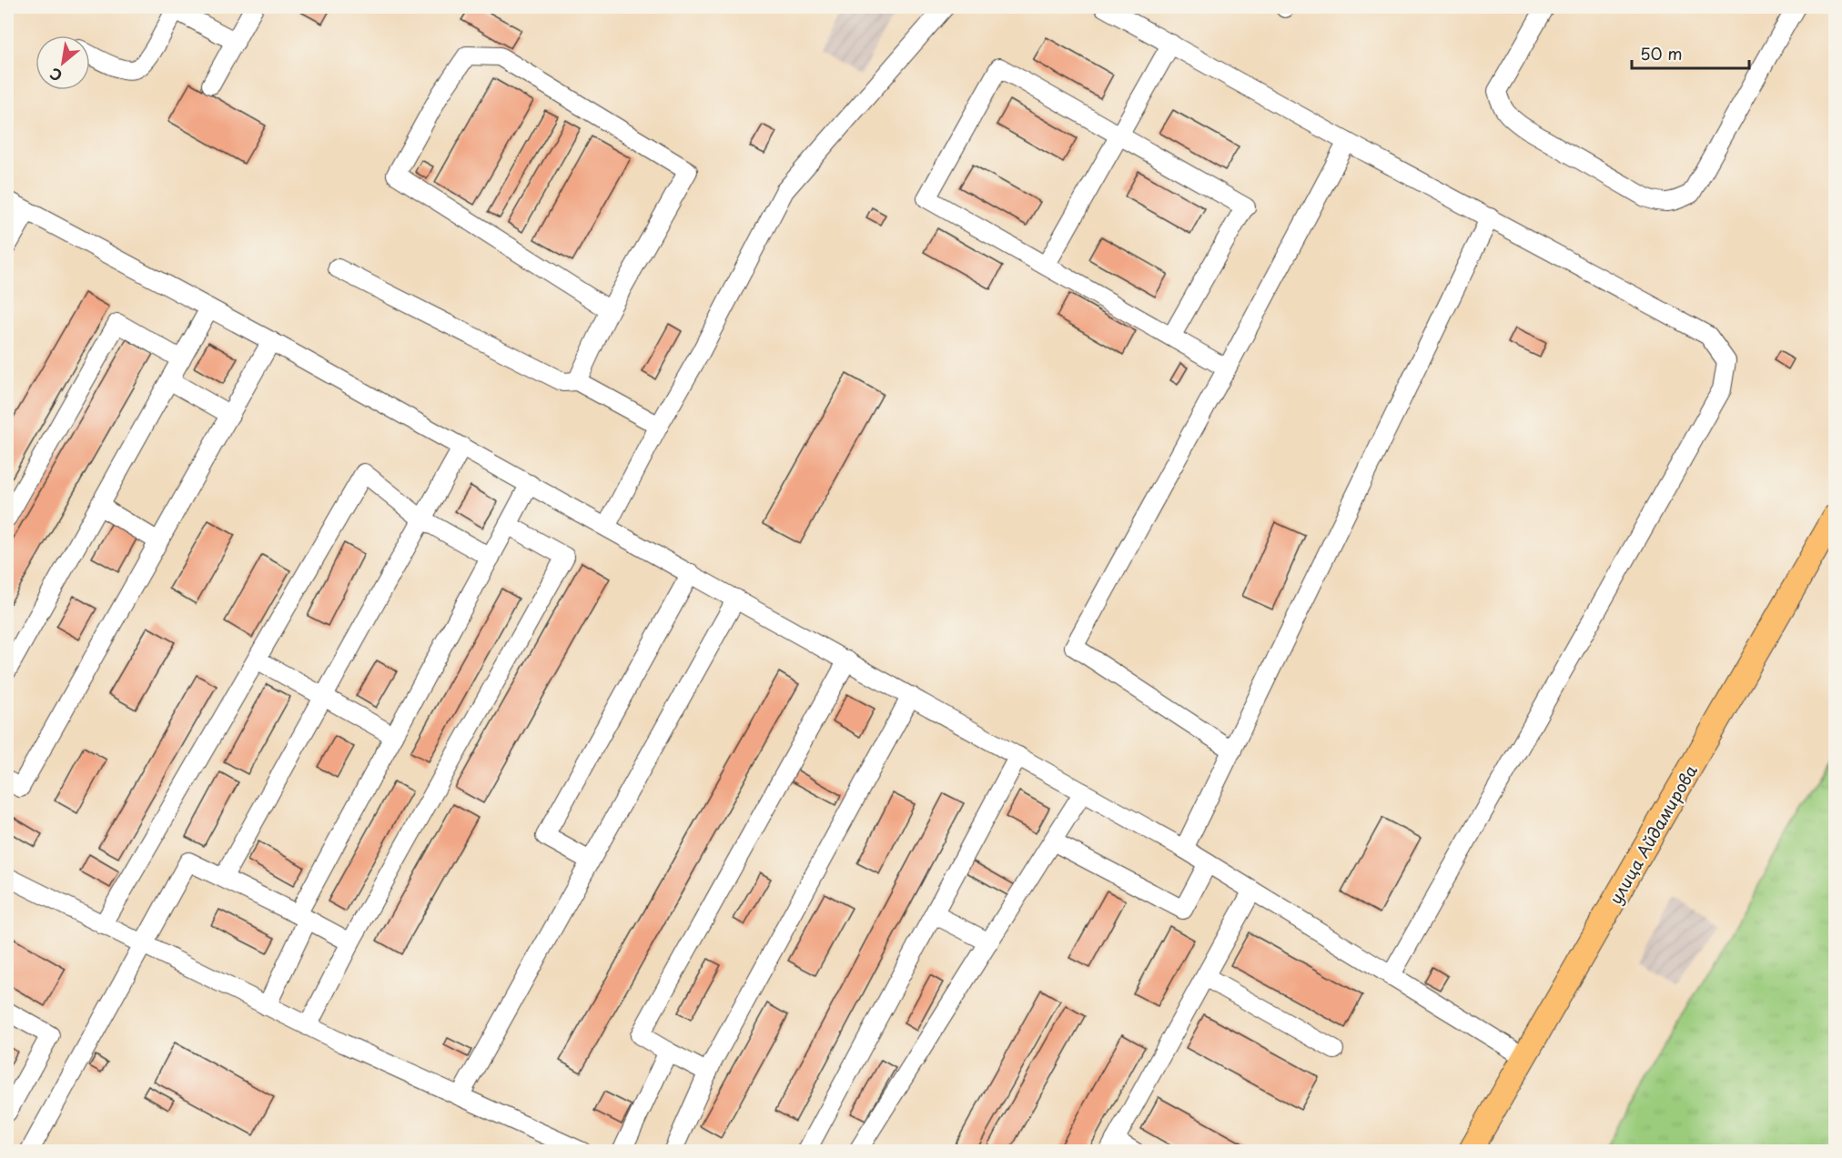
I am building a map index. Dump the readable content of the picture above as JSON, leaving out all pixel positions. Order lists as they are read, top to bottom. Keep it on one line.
{"streets":{"main road":["улица Айдамирова"]},"scale_bar":"50 m","north":"bottom left"}
